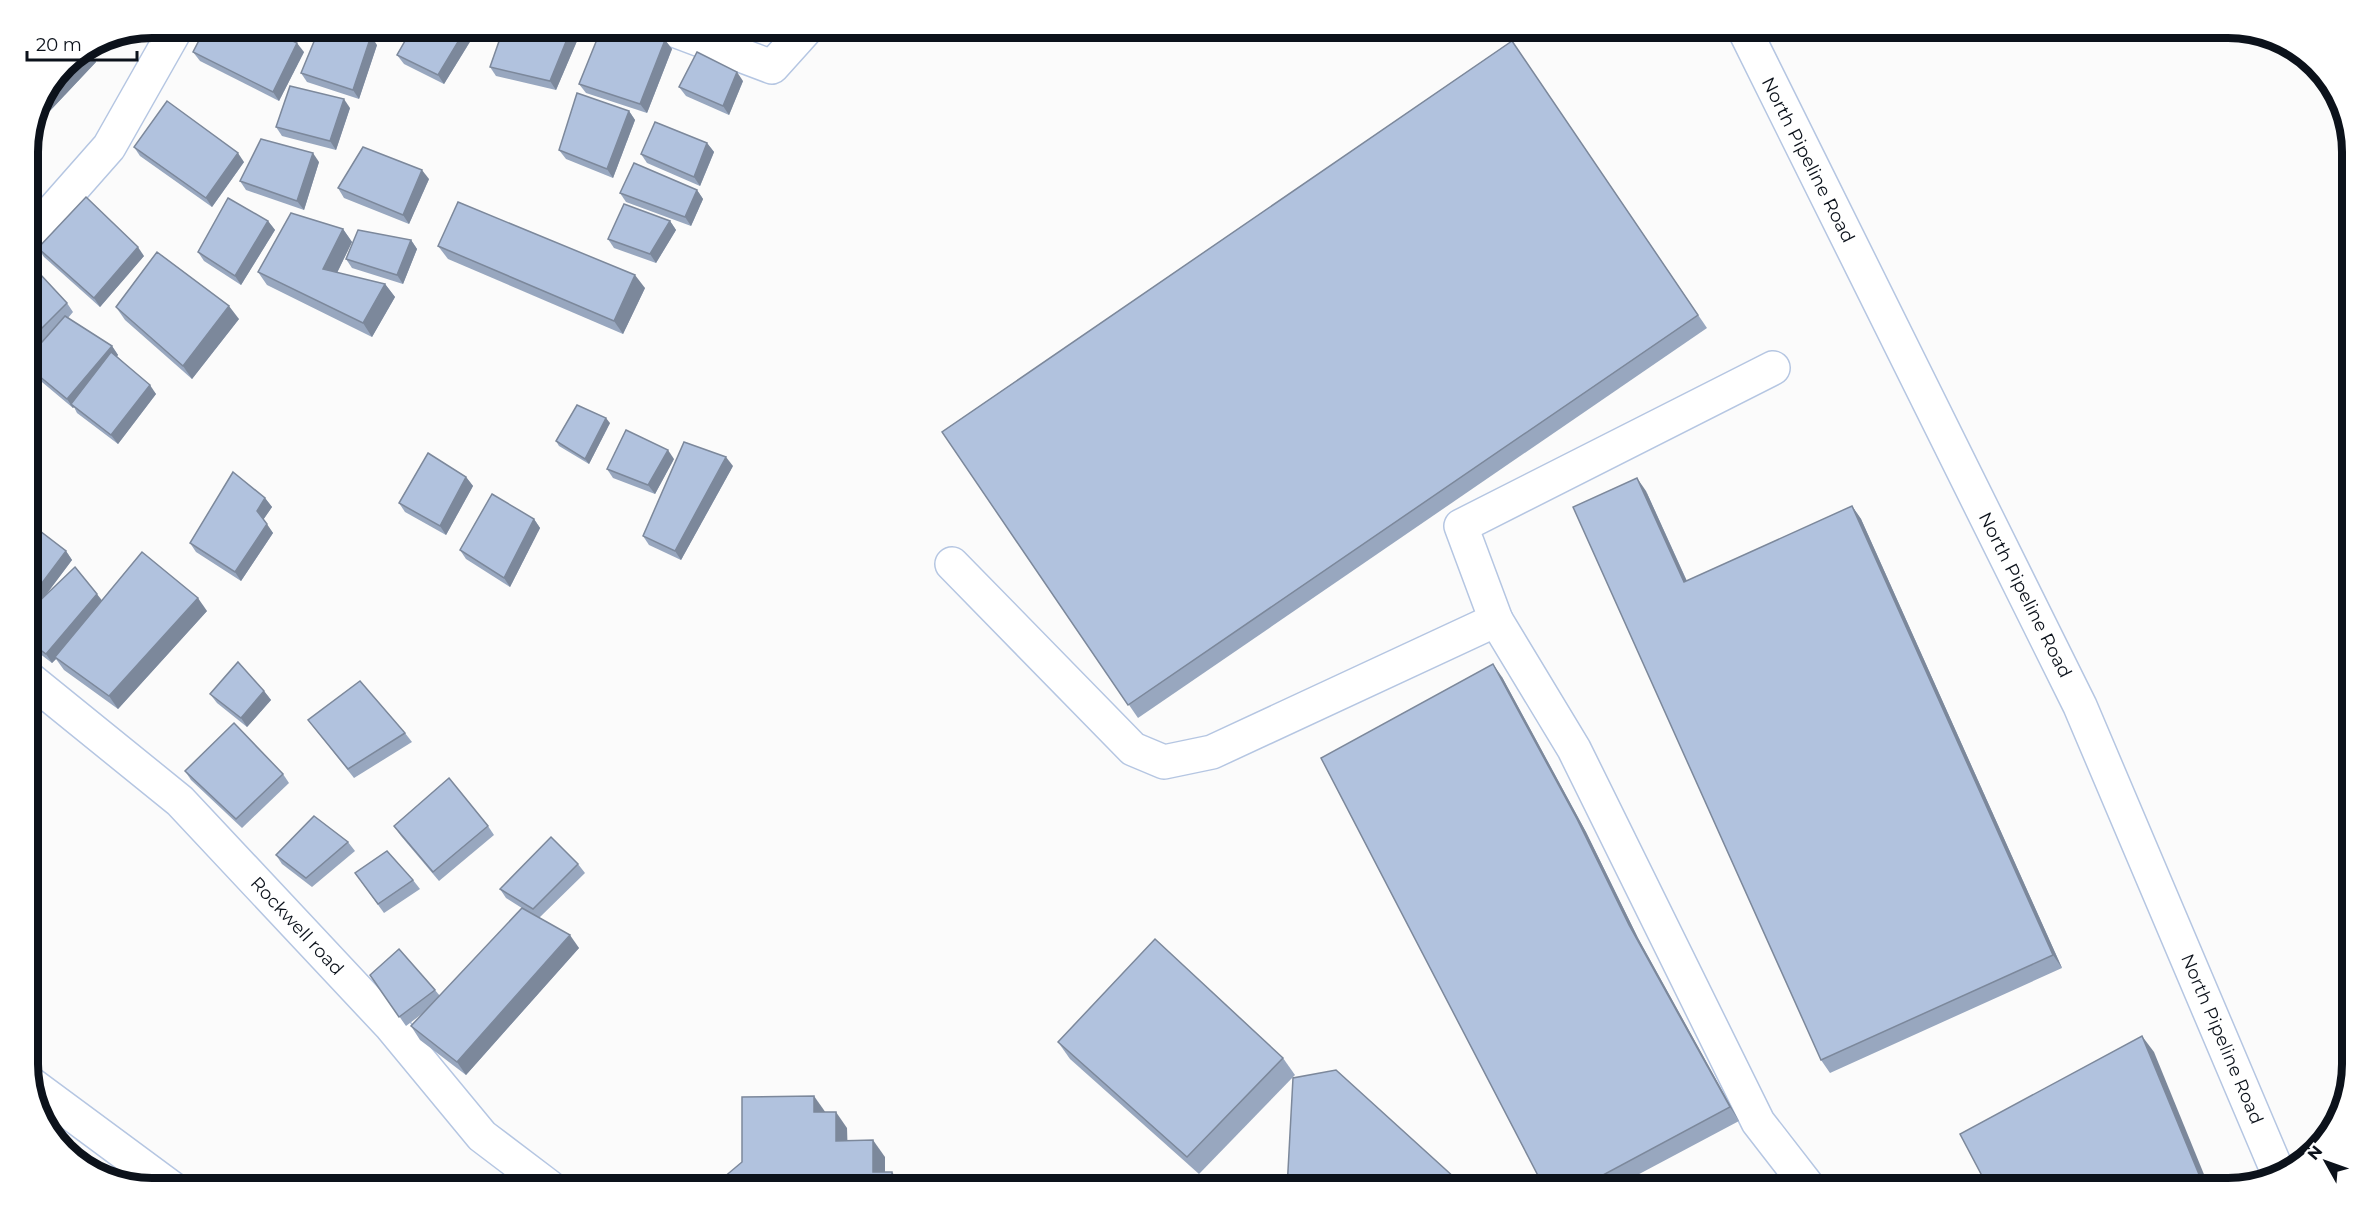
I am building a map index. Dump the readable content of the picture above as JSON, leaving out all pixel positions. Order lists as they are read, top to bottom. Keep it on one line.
{"streets":{"street":["North Pipeline Road","Rockwell road"]},"scale_bar":"20 m","north":"top left"}
